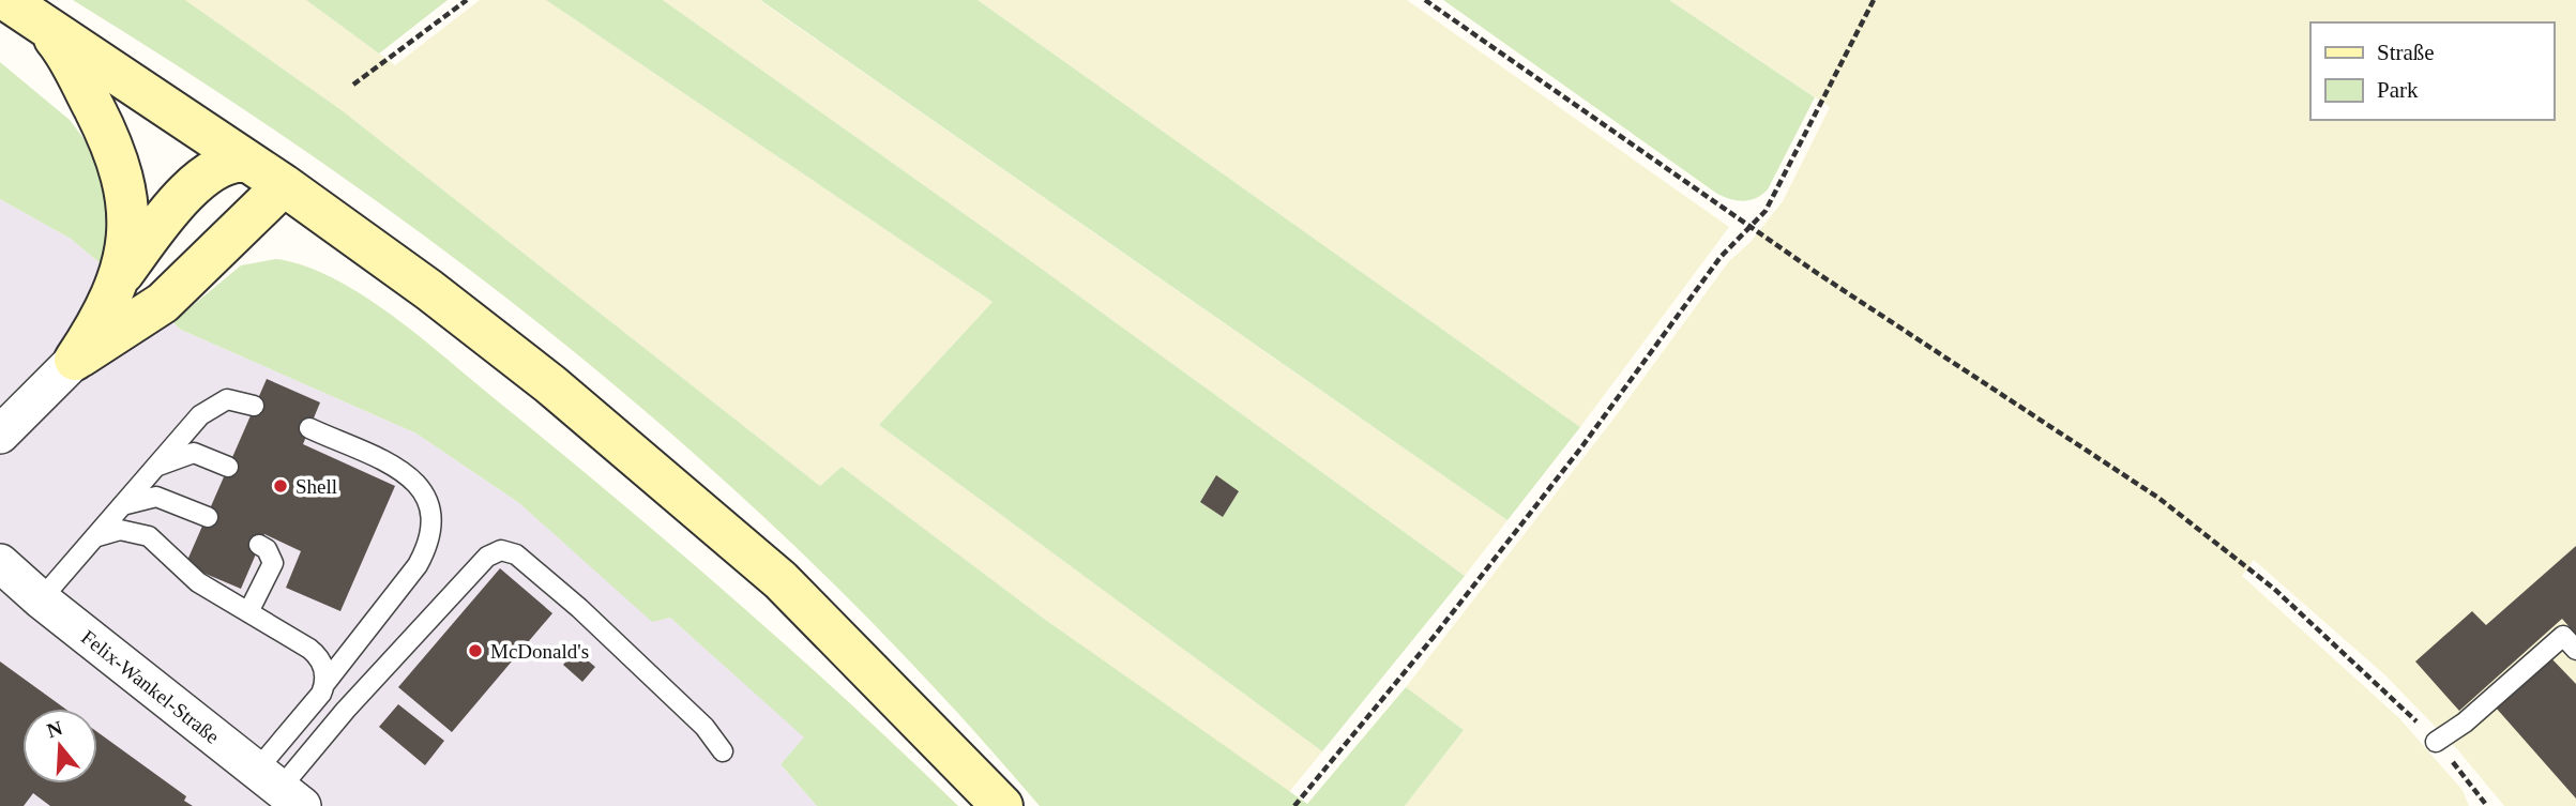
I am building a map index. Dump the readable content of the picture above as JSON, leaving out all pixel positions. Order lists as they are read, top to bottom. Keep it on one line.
{"streets":{"street":["Felix-Wankel-Straße"]},"places":["Shell","McDonald's"],"legend":["Straße","Park"],"north":"top"}
